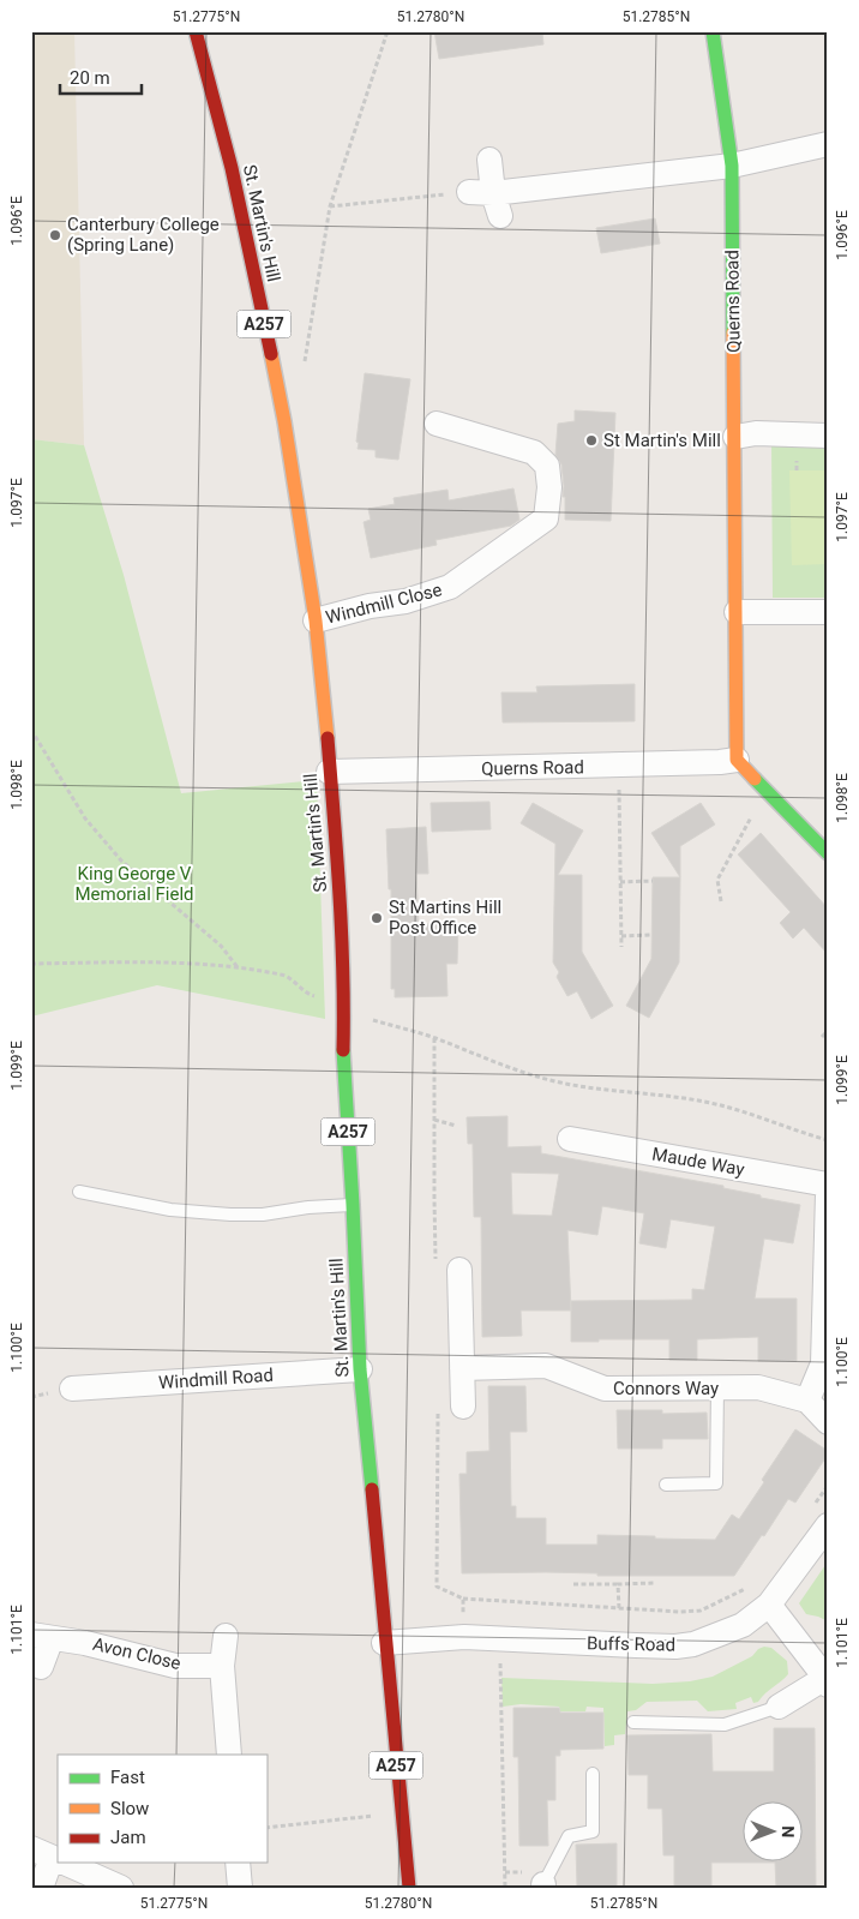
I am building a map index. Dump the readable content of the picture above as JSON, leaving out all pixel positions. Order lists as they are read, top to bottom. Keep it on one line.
{"streets":{"main road":["St. Martin's Hill","Querns Road","A257"],"street":["Windmill Close","Maude Way","Windmill Road","Connors Way","Buffs Road","Avon Close"]},"crossings":[["St. Martin's Hill","Querns Road"],["St. Martin's Hill","A257"],["St. Martin's Hill","Windmill Close"],["St. Martin's Hill","Windmill Road"],["St. Martin's Hill","Buffs Road"],["A257","Buffs Road"]],"parks":["King George V Memorial Field"],"places":["Canterbury College (Spring Lane)","St Martin's Mill","St Martins Hill Post Office"],"legend":["Fast","Slow","Jam"],"scale_bar":"20 m","north":"right","coordinates":["51.2775°N","51.2780°N","51.2785°N","1.096°E","1.097°E","1.098°E","1.099°E","1.100°E","1.101°E"]}
